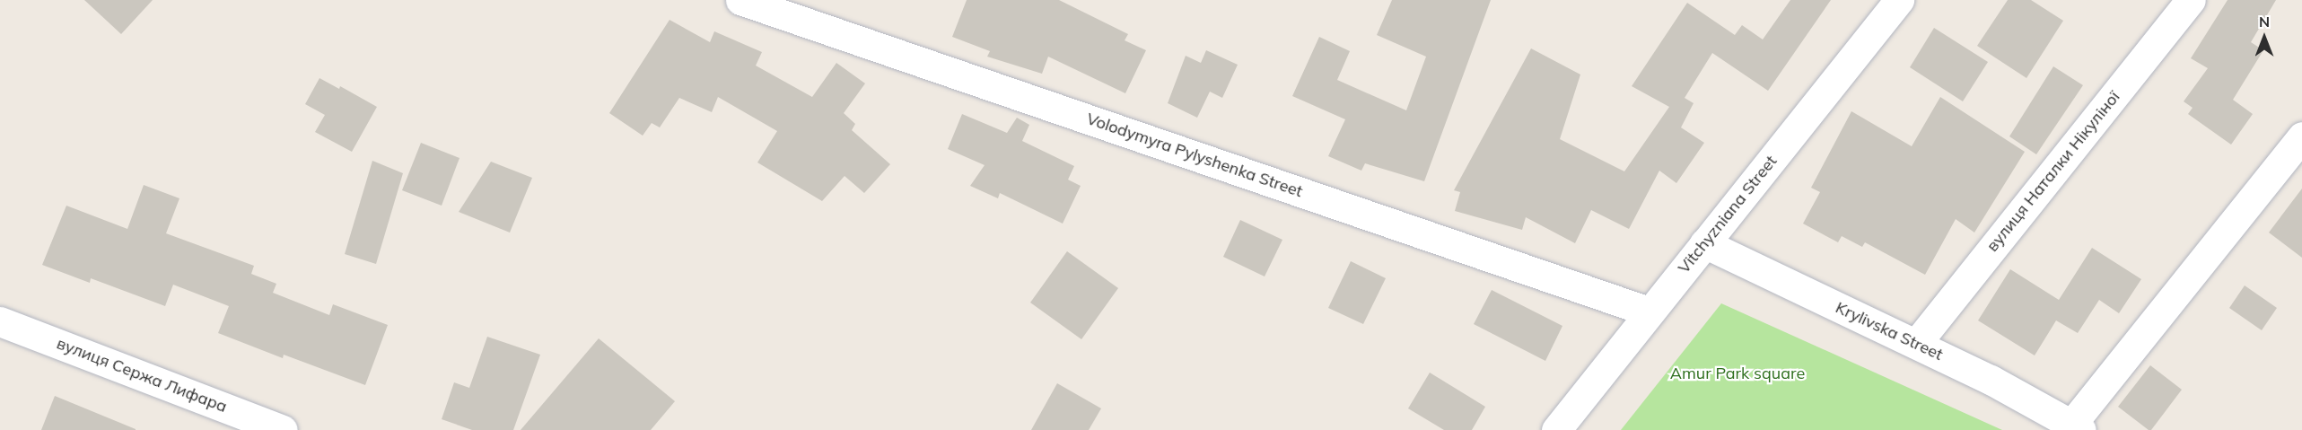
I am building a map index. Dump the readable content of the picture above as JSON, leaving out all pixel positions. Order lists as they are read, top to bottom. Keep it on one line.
{"streets":{"street":["Volodymyra Pylyshenka Street","вулиця Наталки Нікуліної","Vitchyzniana Street","Krylivska Street","вулиця Сержа Лифара"]},"crossings":[["Volodymyra Pylyshenka Street","Vitchyzniana Street"],["вулиця Наталки Нікуліної","Krylivska Street"],["Vitchyzniana Street","Krylivska Street"]],"parks":["Amur Park square"],"north":"top"}
